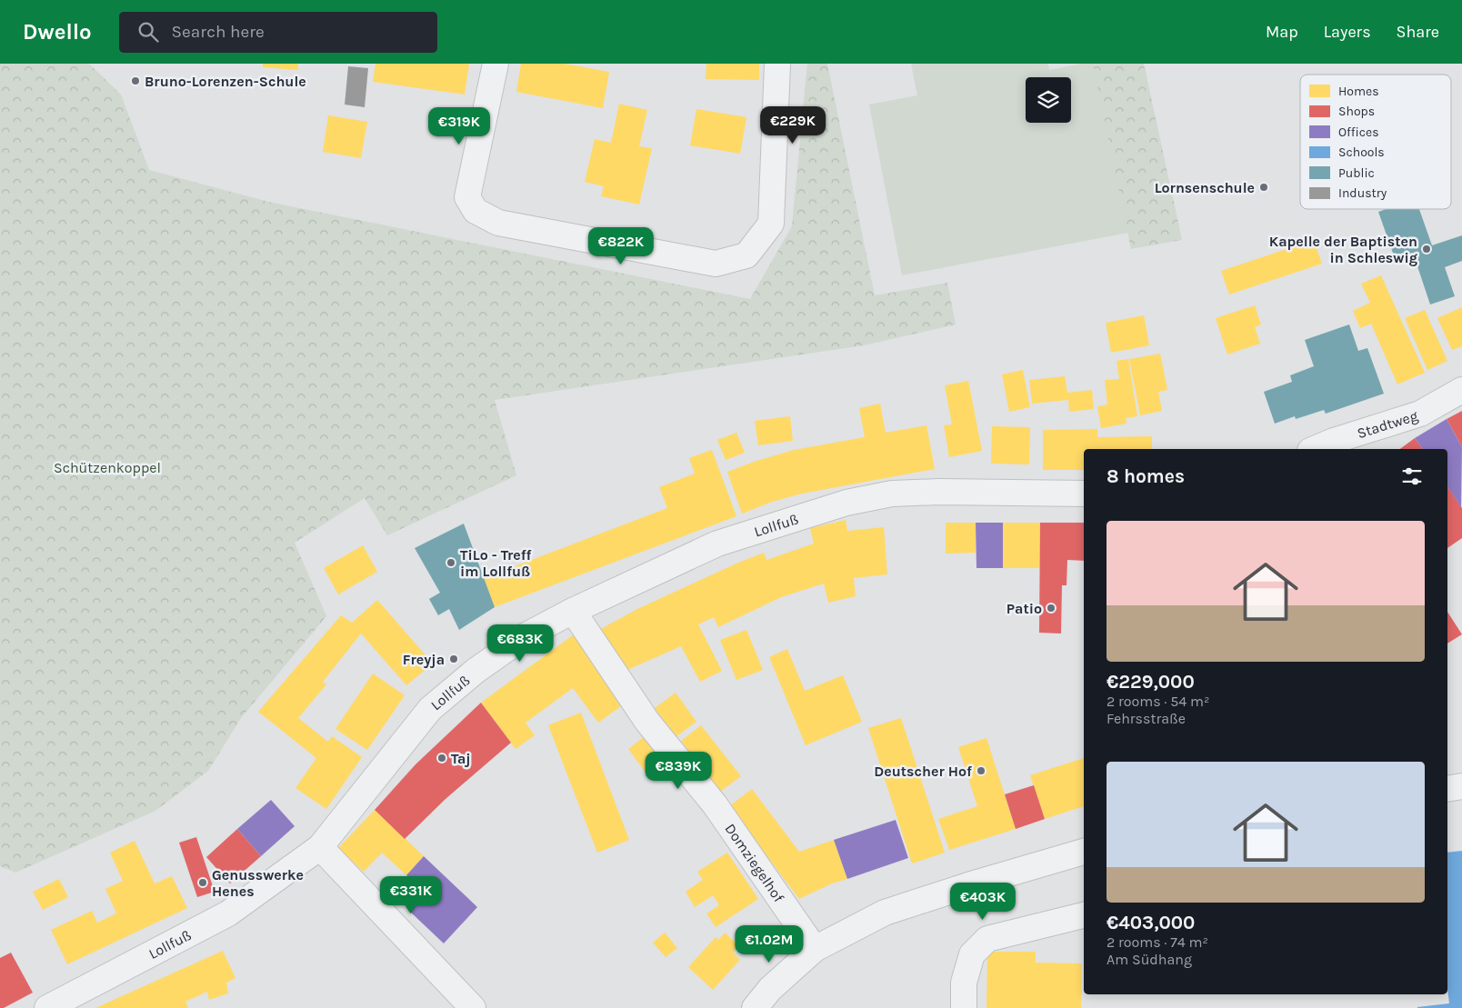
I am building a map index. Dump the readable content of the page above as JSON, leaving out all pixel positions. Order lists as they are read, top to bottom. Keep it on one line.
{"streets":{"street":["Stadtweg","Lollfuß","Domziegelhof"]},"crossings":[["Lollfuß","Domziegelhof"]],"parks":["Schützenkoppel"],"places":["Bruno-Lorenzen-Schule","Lornsenschule","Kapelle der Baptisten in Schleswig","TiLo - Treff im Lollfuß","Patio","Freyja","Taj","Deutscher Hof","Genusswerke Henes"],"legend":["Homes","Shops","Offices","Schools","Public","Industry"],"page":{"header":"Dwello","search":"Search here","nav":["Map","Layers","Share"],"price":["€229K","€319K","€822K","€683K","€839K","€331K","€403K","€1.02M"],"heading":"8 homes","list":[{"name":"€229,000","note":"2 rooms · 54 m² · Fehrsstraße"},{"name":"€403,000","note":"2 rooms · 74 m² · Am Südhang"}]}}
